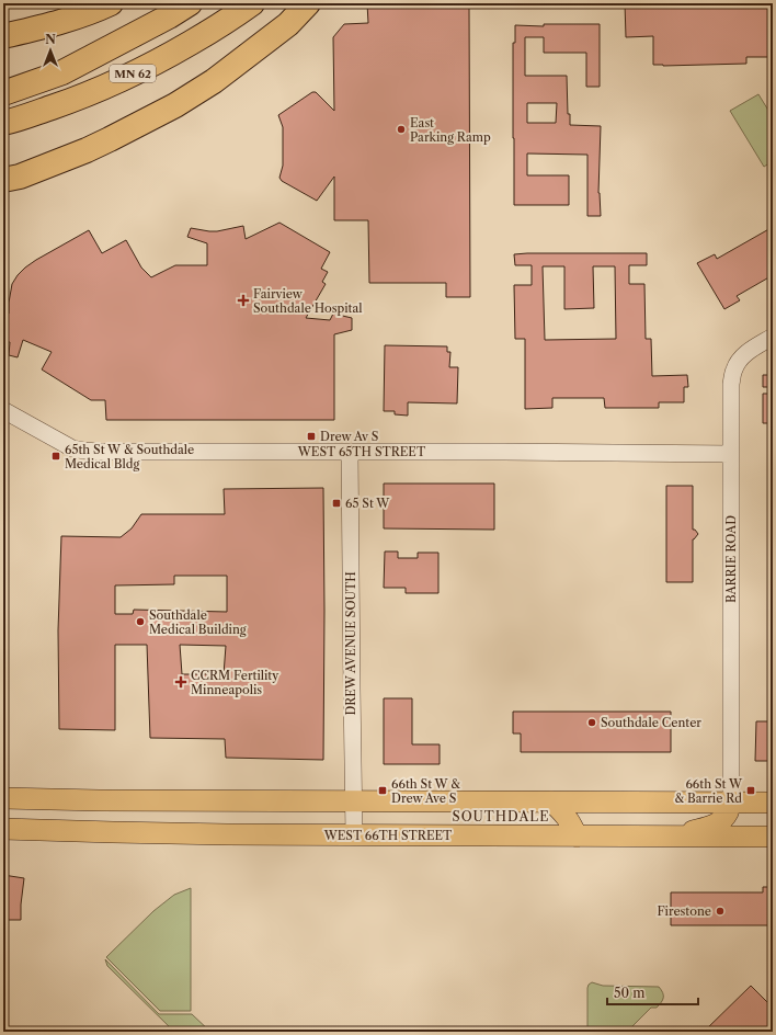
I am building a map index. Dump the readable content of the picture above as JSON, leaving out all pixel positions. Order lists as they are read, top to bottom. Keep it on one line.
{"streets":{"highway":["MN 62"],"main road":["WEST 66TH STREET"],"street":["WEST 65TH STREET","BARRIE ROAD","DREW AVENUE SOUTH"]},"crossings":[["WEST 65TH STREET","BARRIE ROAD"],["WEST 65TH STREET","DREW AVENUE SOUTH"],["DREW AVENUE SOUTH","WEST 66TH STREET"]],"districts":["SOUTHDALE"],"places":{"other":["East Parking Ramp","Southdale Medical Building","Southdale Center","Firestone"],"health":["Fairview Southdale Hospital","CCRM Fertility Minneapolis"],"transit":["Drew Av S","65th St W & Southdale Medical Bldg","65 St W","66th St W & Drew Ave S","66th St W & Barrie Rd"]},"scale_bar":"50 m","north":"top"}
